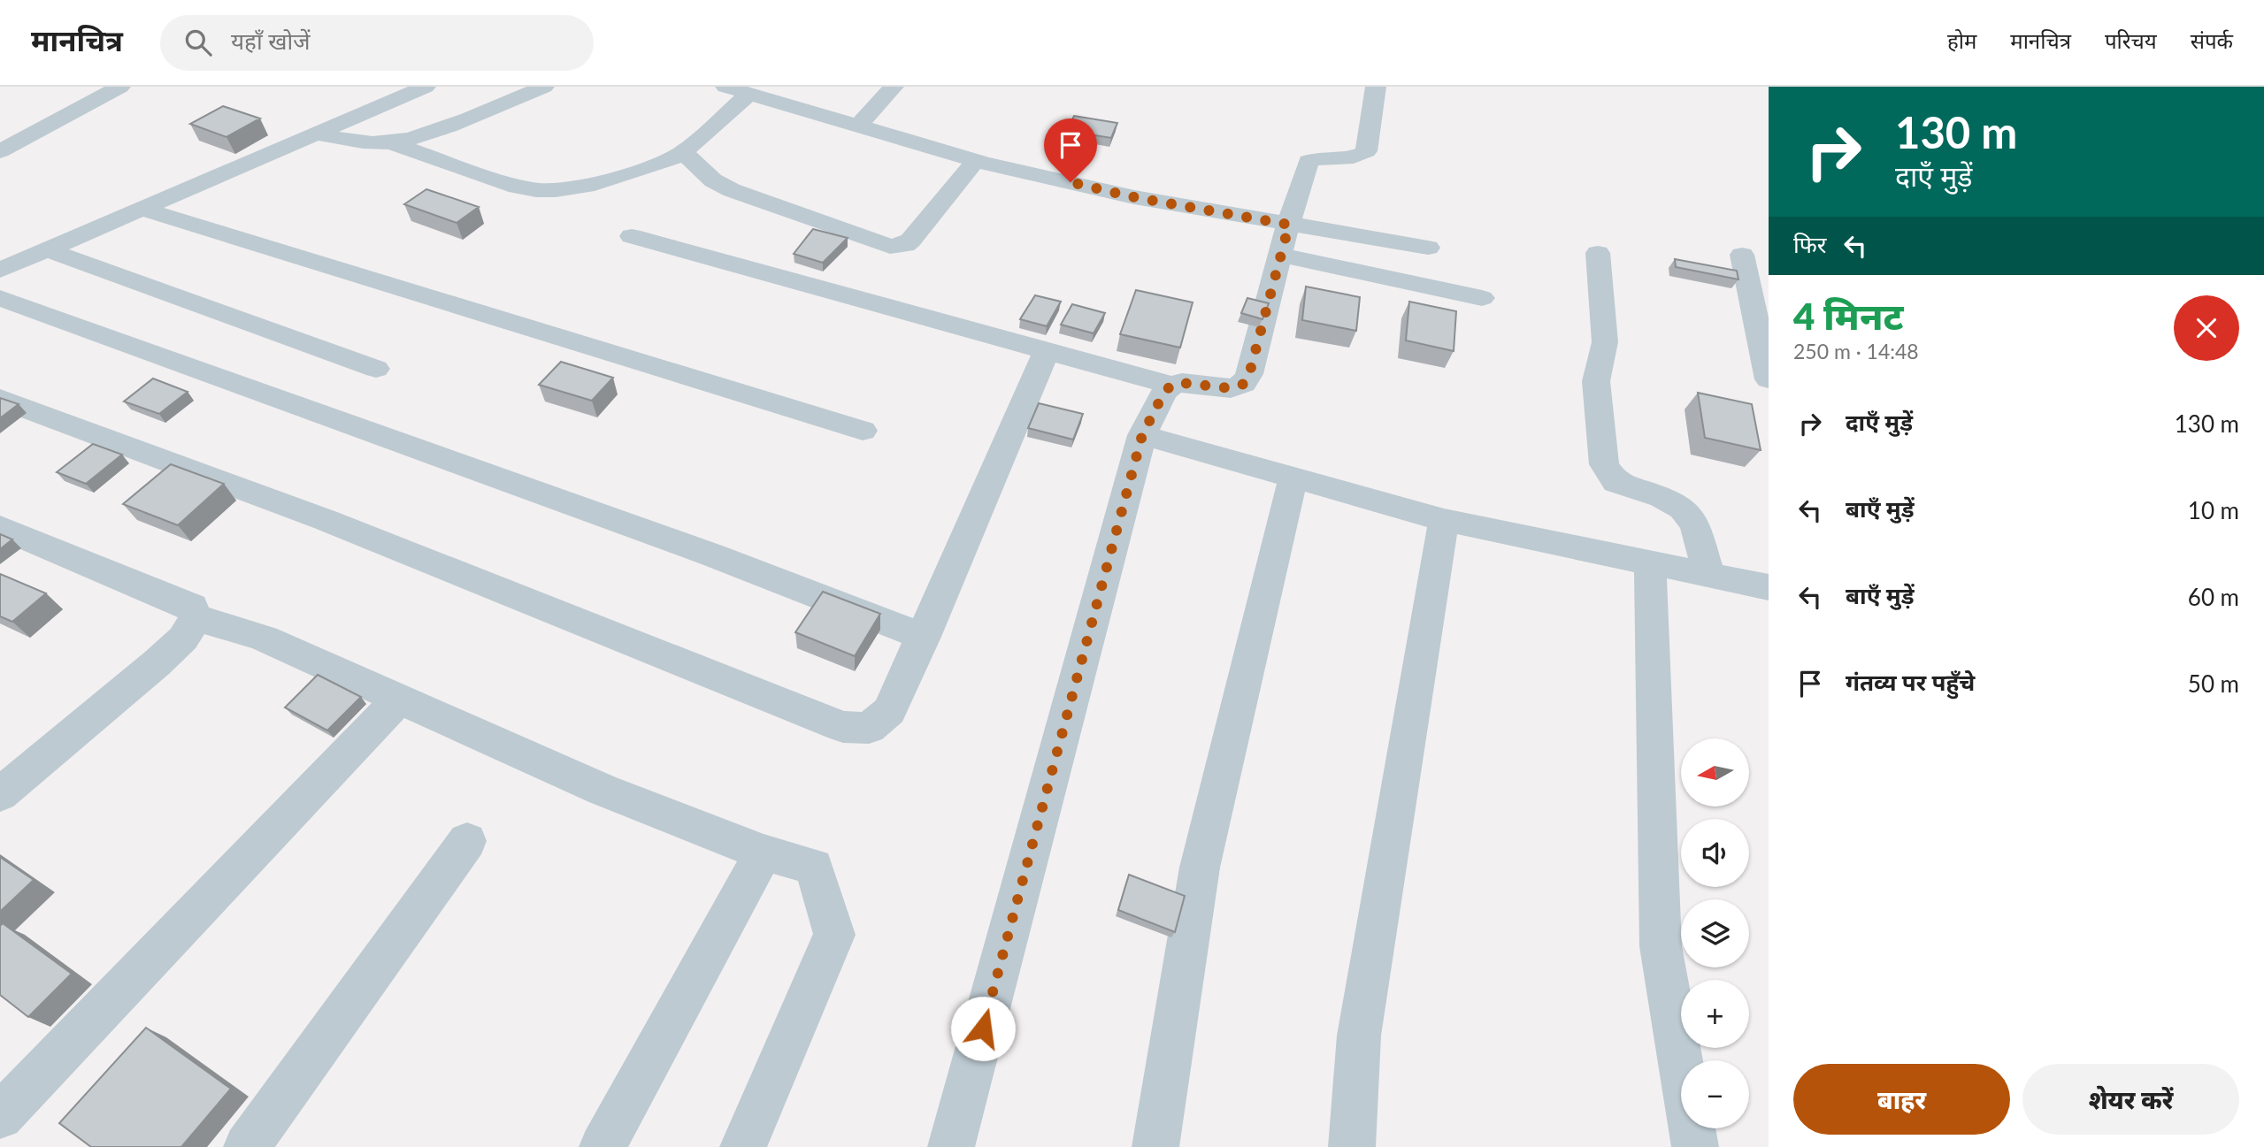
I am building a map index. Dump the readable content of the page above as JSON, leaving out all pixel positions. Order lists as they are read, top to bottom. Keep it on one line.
{"north":"left","page":{"header":"मानचित्र","search":"यहाँ खोजें","nav":["होम","मानचित्र","परिचय","संपर्क"],"turn":["130 m","दाएँ मुड़ें"],"then":"फिर","heading":["4 मिनट","250 m · 14:48"],"list":[{"name":"दाएँ मुड़ें","value":"130 m"},{"name":"बाएँ मुड़ें","value":"10 m"},{"name":"बाएँ मुड़ें","value":"60 m"},{"name":"गंतव्य पर पहुँचे","value":"50 m"}],"map_buttons":["+","−"],"buttons":["बाहर","शेयर करें"]}}
